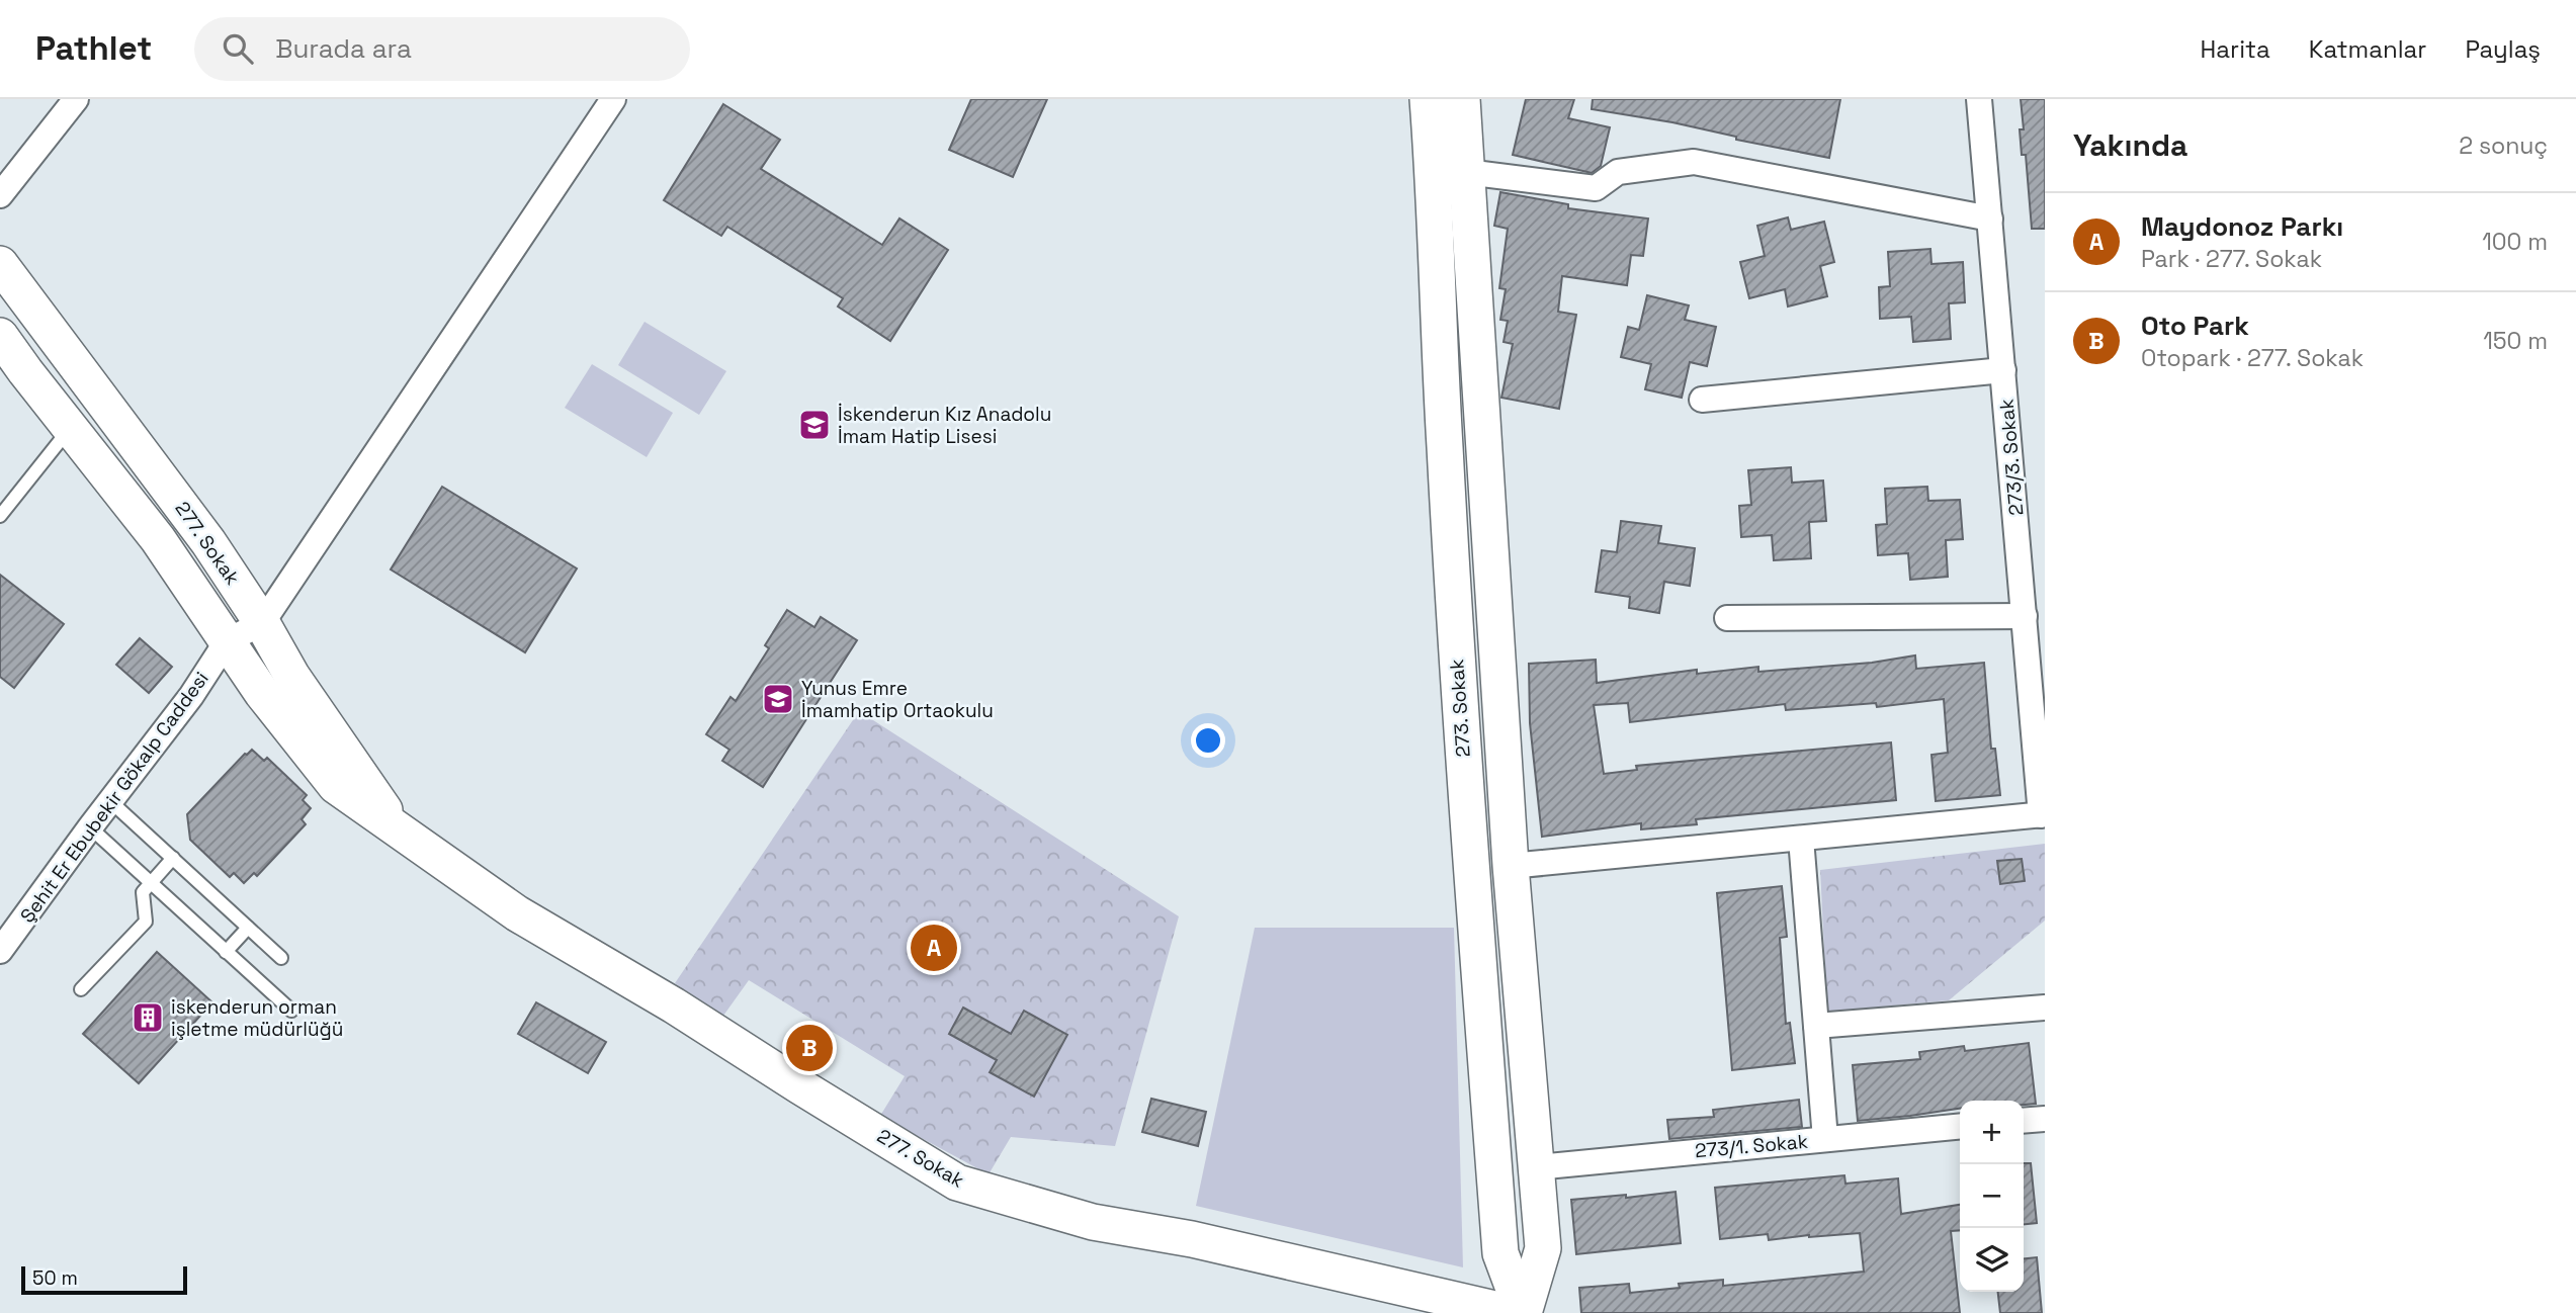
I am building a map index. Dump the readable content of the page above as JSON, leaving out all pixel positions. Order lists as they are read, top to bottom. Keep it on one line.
{"streets":{"street":["273/3. Sokak","277. Sokak","273. Sokak","Şehit Er Ebubekir Gökalp Caddesi","273/1. Sokak"]},"crossings":[["277. Sokak","Şehit Er Ebubekir Gökalp Caddesi"],["273. Sokak","273/1. Sokak"]],"places":{"school or university":["İskenderun Kız Anadolu İmam Hatip Lisesi","Yunus Emre İmamhatip Ortaokulu"],"building":["iskenderun orman işletme müdürlüğü"]},"scale_bar":"50 m","page":{"header":"Pathlet","search":"Burada ara","nav":["Harita","Katmanlar","Paylaş"],"heading":["Yakında","2 sonuç"],"list":[{"mark":"A","name":"Maydonoz Parkı","note":"Park · 277. Sokak","value":"100 m"},{"mark":"B","name":"Oto Park","note":"Otopark · 277. Sokak","value":"150 m"}],"pins":["A","B"],"map_buttons":["+","−"],"scale":"50 m"}}
